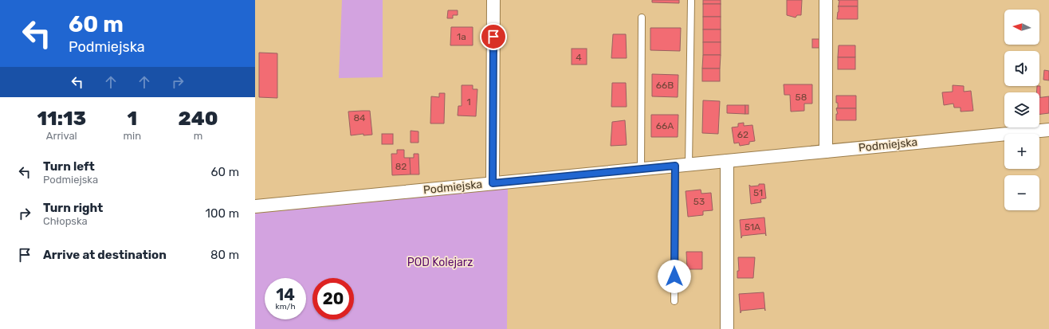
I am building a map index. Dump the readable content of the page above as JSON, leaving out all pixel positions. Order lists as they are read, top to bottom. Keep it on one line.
{"streets":{"street":["Podmiejska"]},"parks":["POD Kolejarz"],"house_numbers":["1a","4","66B","58","1","84","66A","62","82","51","53","51A"],"north":"left","page":{"turn":["60 m","Podmiejska"],"map_buttons":["+","−"],"eta":["11:13","Arrival","1","min","240","m"],"list":[{"name":"Turn left","note":"Podmiejska","value":"60 m"},{"name":"Turn right","note":"Chłopska","value":"100 m"},{"name":"Arrive at destination","value":"80 m"}],"speed":"14 km/h","limit":"20"}}
